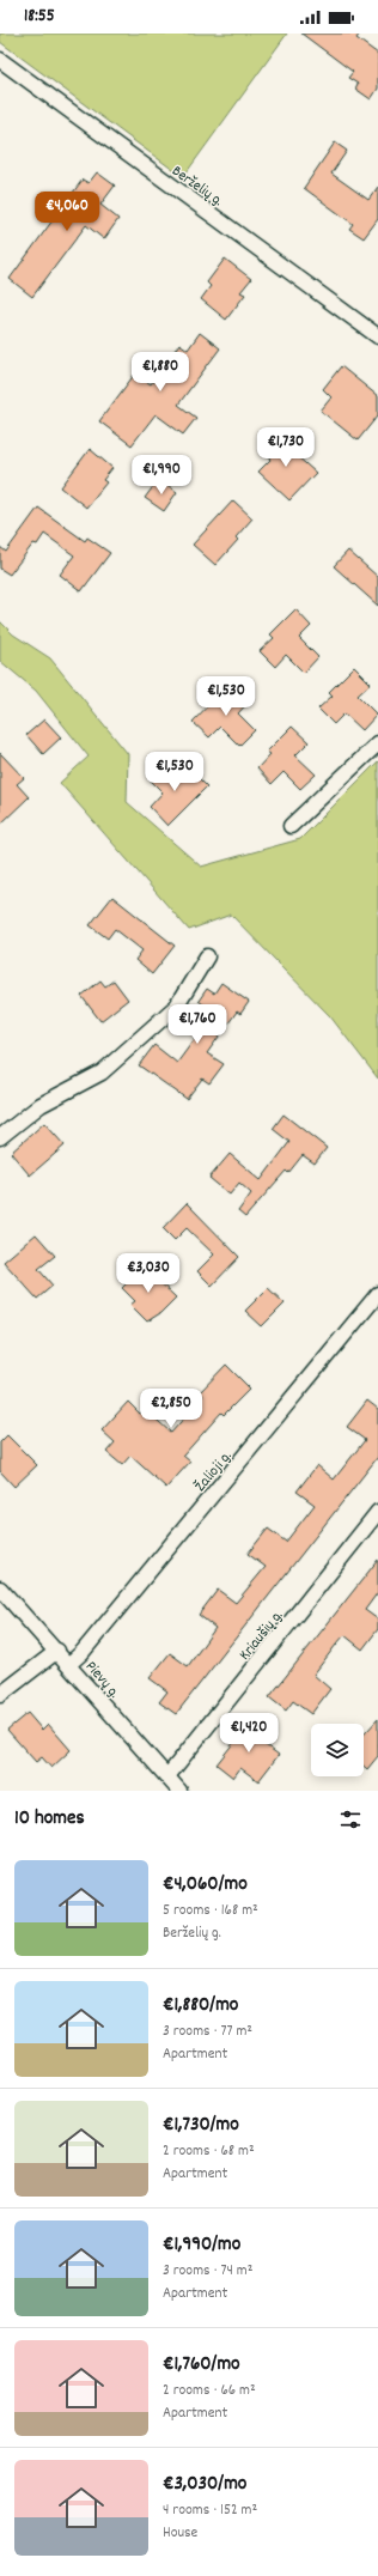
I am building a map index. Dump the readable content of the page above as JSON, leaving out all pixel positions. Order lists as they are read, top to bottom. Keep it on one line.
{"streets":{"street":["Berželių g.","Žalioji g.","Kriaušių g.","Pievų g."]},"crossings":[["Žalioji g.","Pievų g."],["Kriaušių g.","Pievų g."]],"page":{"status":"18:55","price":["€4,060","€1,880","€1,730","€1,990","€1,530","€1,530","€1,760","€3,030","€2,850","€1,420"],"heading":"10 homes","list":[{"name":"€4,060/mo","note":"5 rooms · 168 m² · Berželių g."},{"name":"€1,880/mo","note":"3 rooms · 77 m² · Apartment"},{"name":"€1,730/mo","note":"2 rooms · 68 m² · Apartment"},{"name":"€1,990/mo","note":"3 rooms · 74 m² · Apartment"},{"name":"€1,760/mo","note":"2 rooms · 66 m² · Apartment"},{"name":"€3,030/mo","note":"4 rooms · 152 m² · House"}]}}
